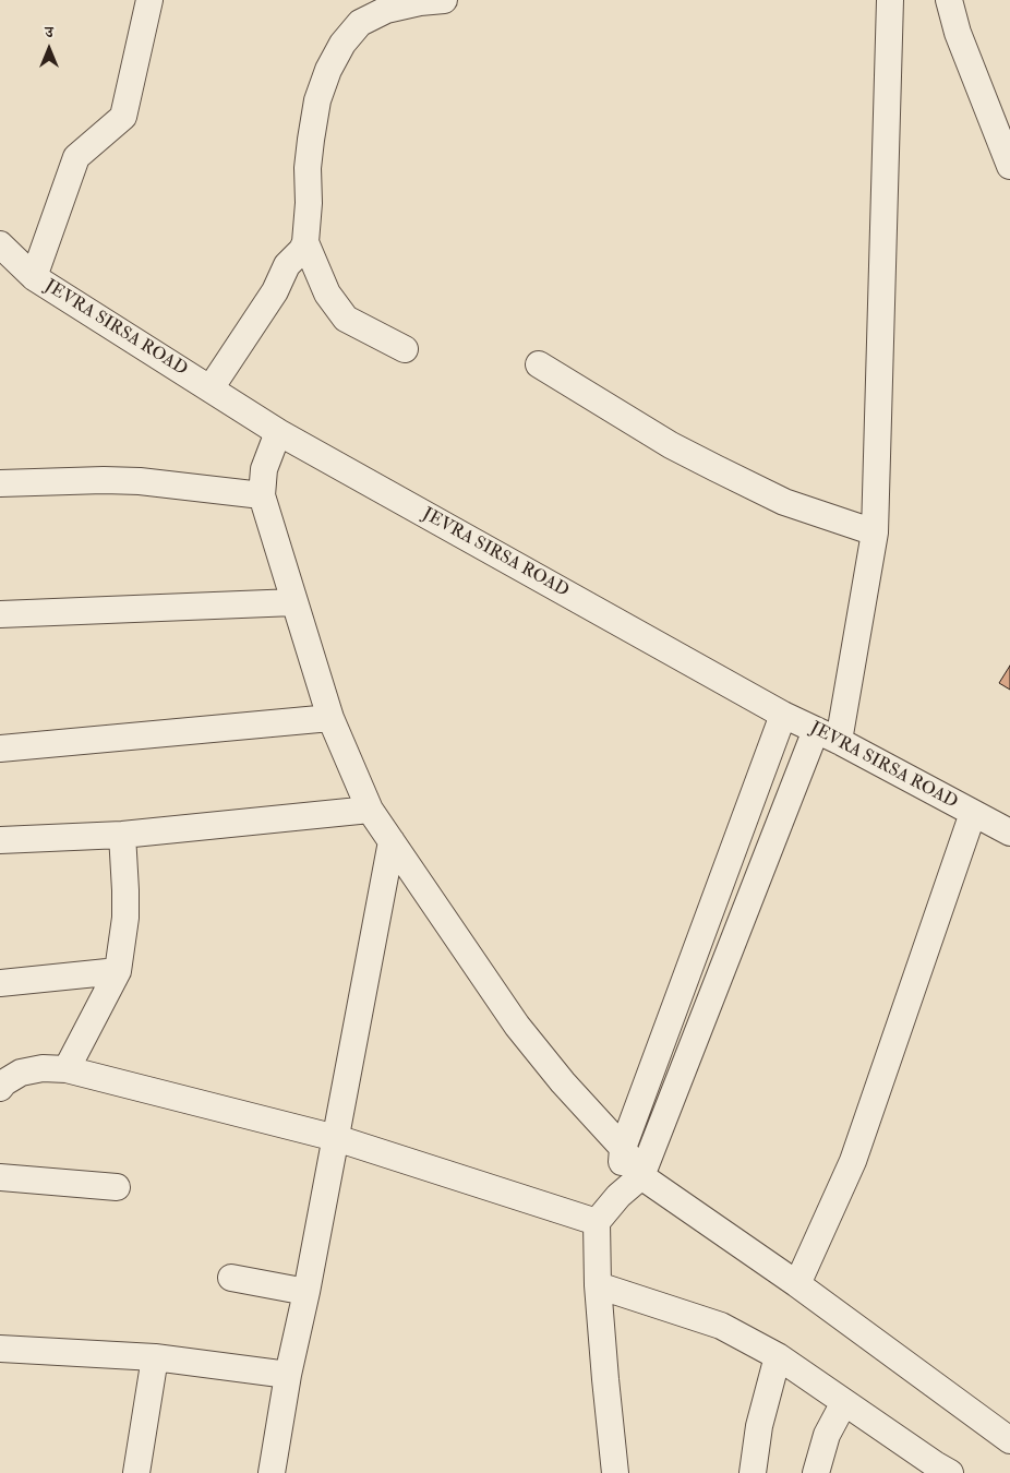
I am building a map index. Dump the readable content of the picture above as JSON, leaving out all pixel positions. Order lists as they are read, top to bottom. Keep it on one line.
{"streets":{"street":["JEVRA SIRSA ROAD"]},"north":"top"}
